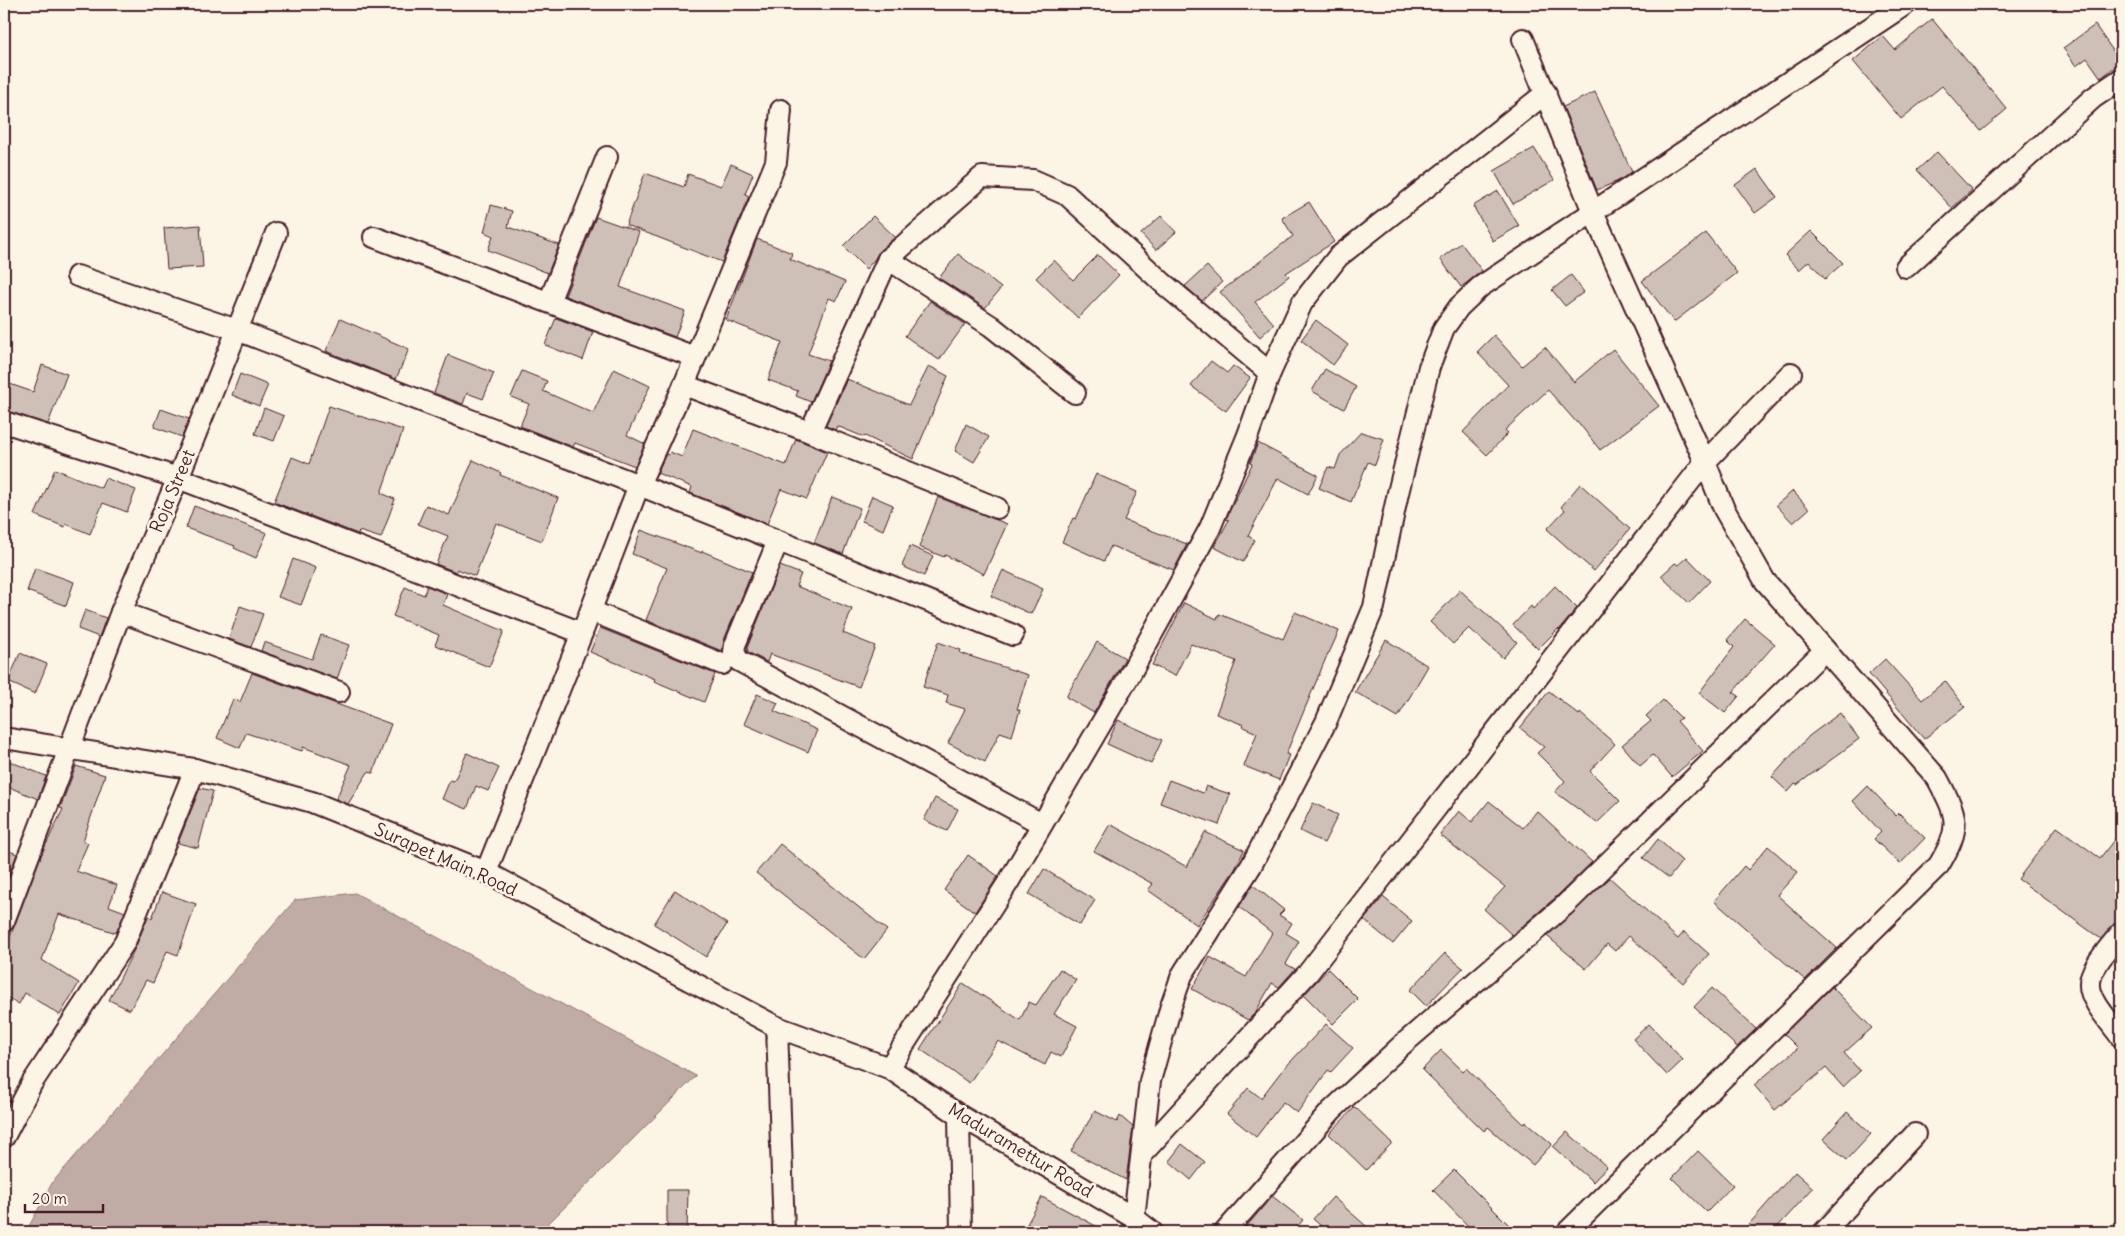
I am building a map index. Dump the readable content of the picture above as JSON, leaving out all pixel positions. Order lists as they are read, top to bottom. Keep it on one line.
{"streets":{"street":["Roja Street","Surapet Main Road","Maduramettur Road"]},"crossings":[["Roja Street","Surapet Main Road"],["Surapet Main Road","Maduramettur Road"]],"scale_bar":"20 m"}
